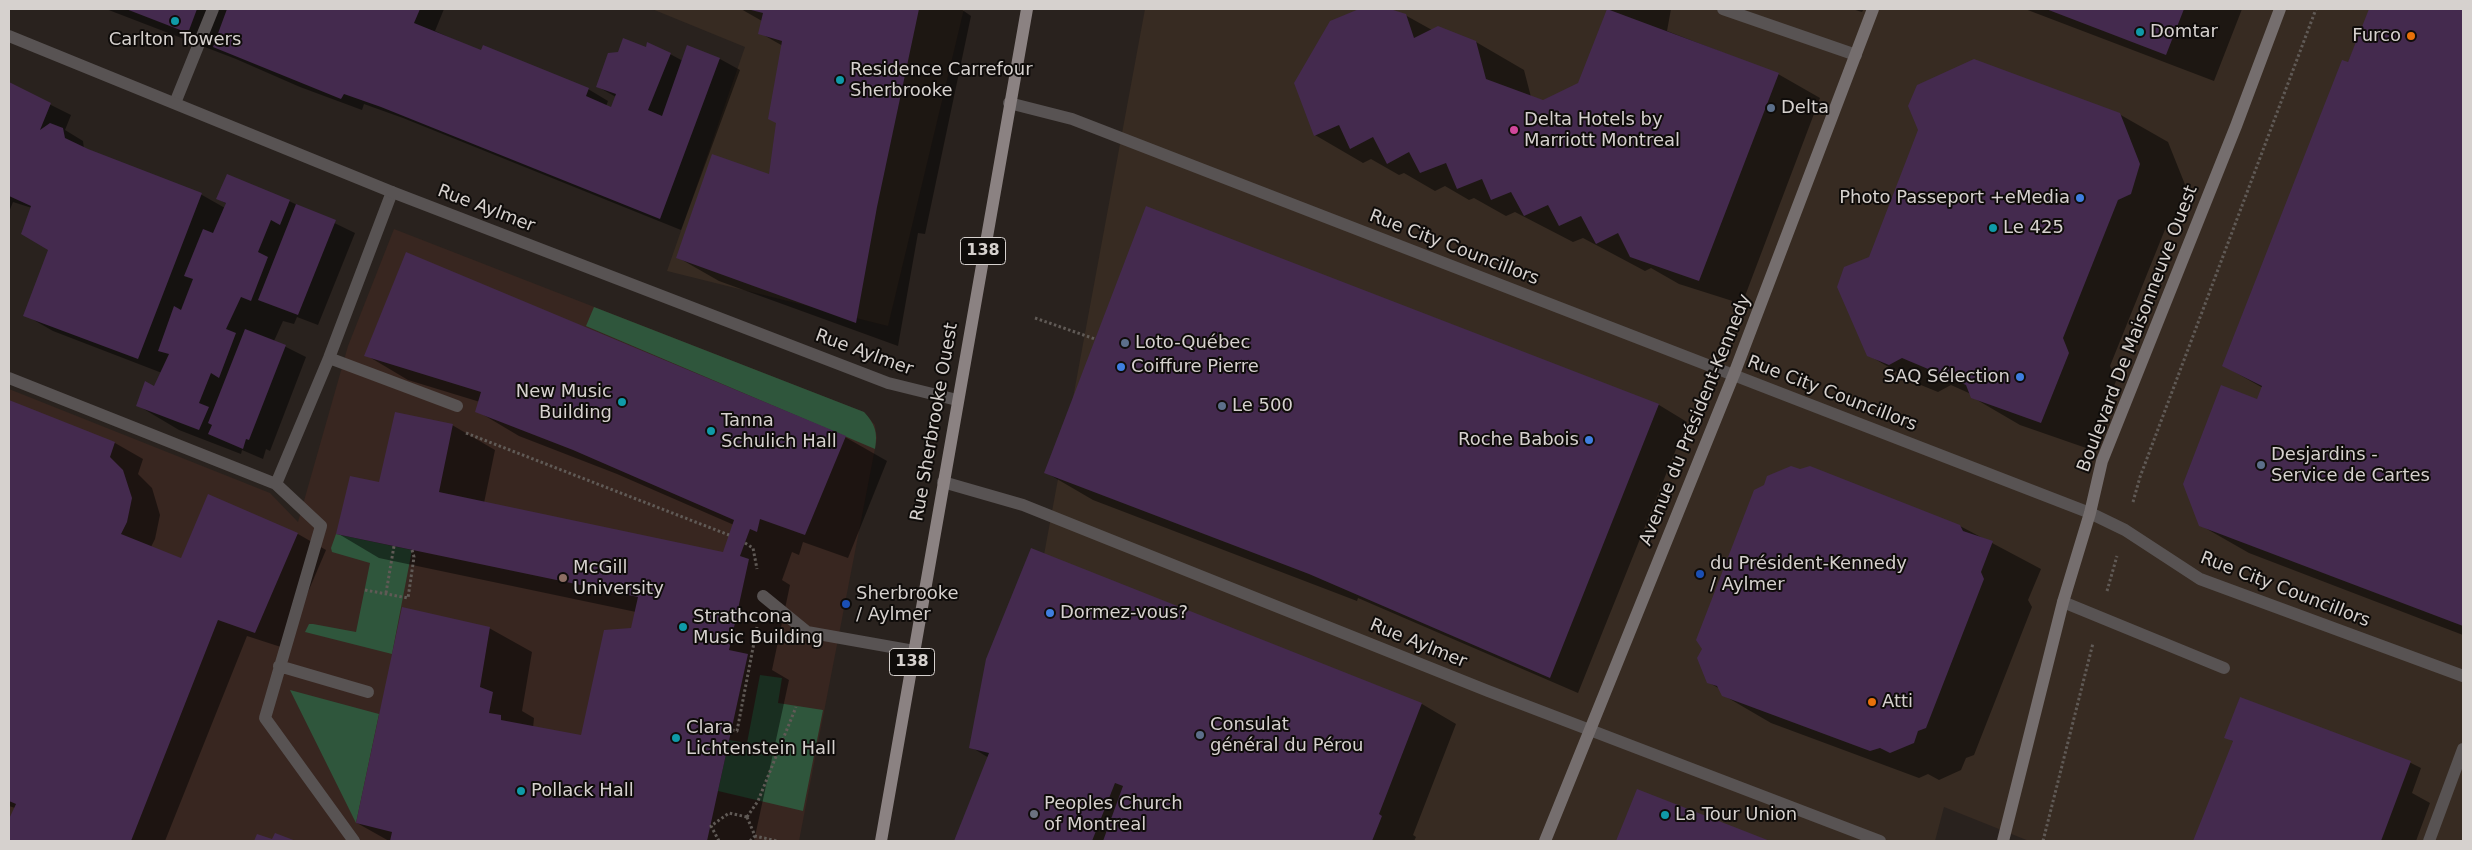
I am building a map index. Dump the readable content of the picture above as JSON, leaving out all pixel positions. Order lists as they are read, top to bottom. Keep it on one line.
{"streets":{"main road":["138","Rue Sherbrooke Ouest"],"street":["Rue Aylmer","Rue City Councillors","Boulevard De Maisonneuve Ouest","Avenue du Président-Kennedy"]},"crossings":[["Rue Aylmer","Avenue du Président-Kennedy"],["Rue Aylmer","Rue Sherbrooke Ouest"],["Rue City Councillors","Boulevard De Maisonneuve Ouest"],["Rue City Councillors","Avenue du Président-Kennedy"],["Rue City Councillors","Rue Sherbrooke Ouest"]],"places":["Carlton Towers","Domtar","Furco","Residence Carrefour Sherbrooke","Delta","Delta Hotels by Marriott Montreal","Photo Passeport +eMedia","Le 425","Loto-Québec","Coiffure Pierre","SAQ Sélection","New Music Building","Le 500","Tanna Schulich Hall","Roche Babois","Desjardins - Service de Cartes","du Président-Kennedy / Aylmer","McGill University","Sherbrooke / Aylmer","Dormez-vous?","Strathcona Music Building","Atti","Consulat général du Pérou","Clara Lichtenstein Hall","Pollack Hall","Peoples Church of Montreal","La Tour Union"]}
